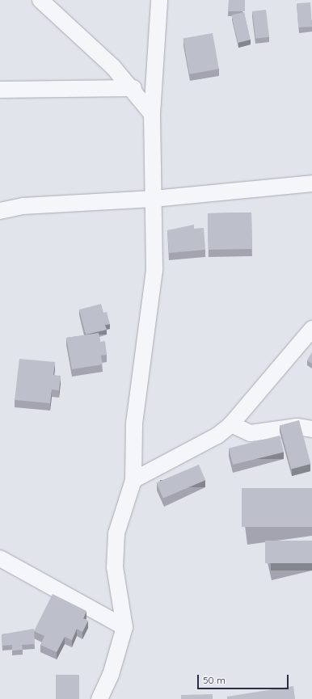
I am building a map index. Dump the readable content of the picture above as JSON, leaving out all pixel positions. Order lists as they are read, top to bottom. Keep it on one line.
{"scale_bar":"50 m"}
